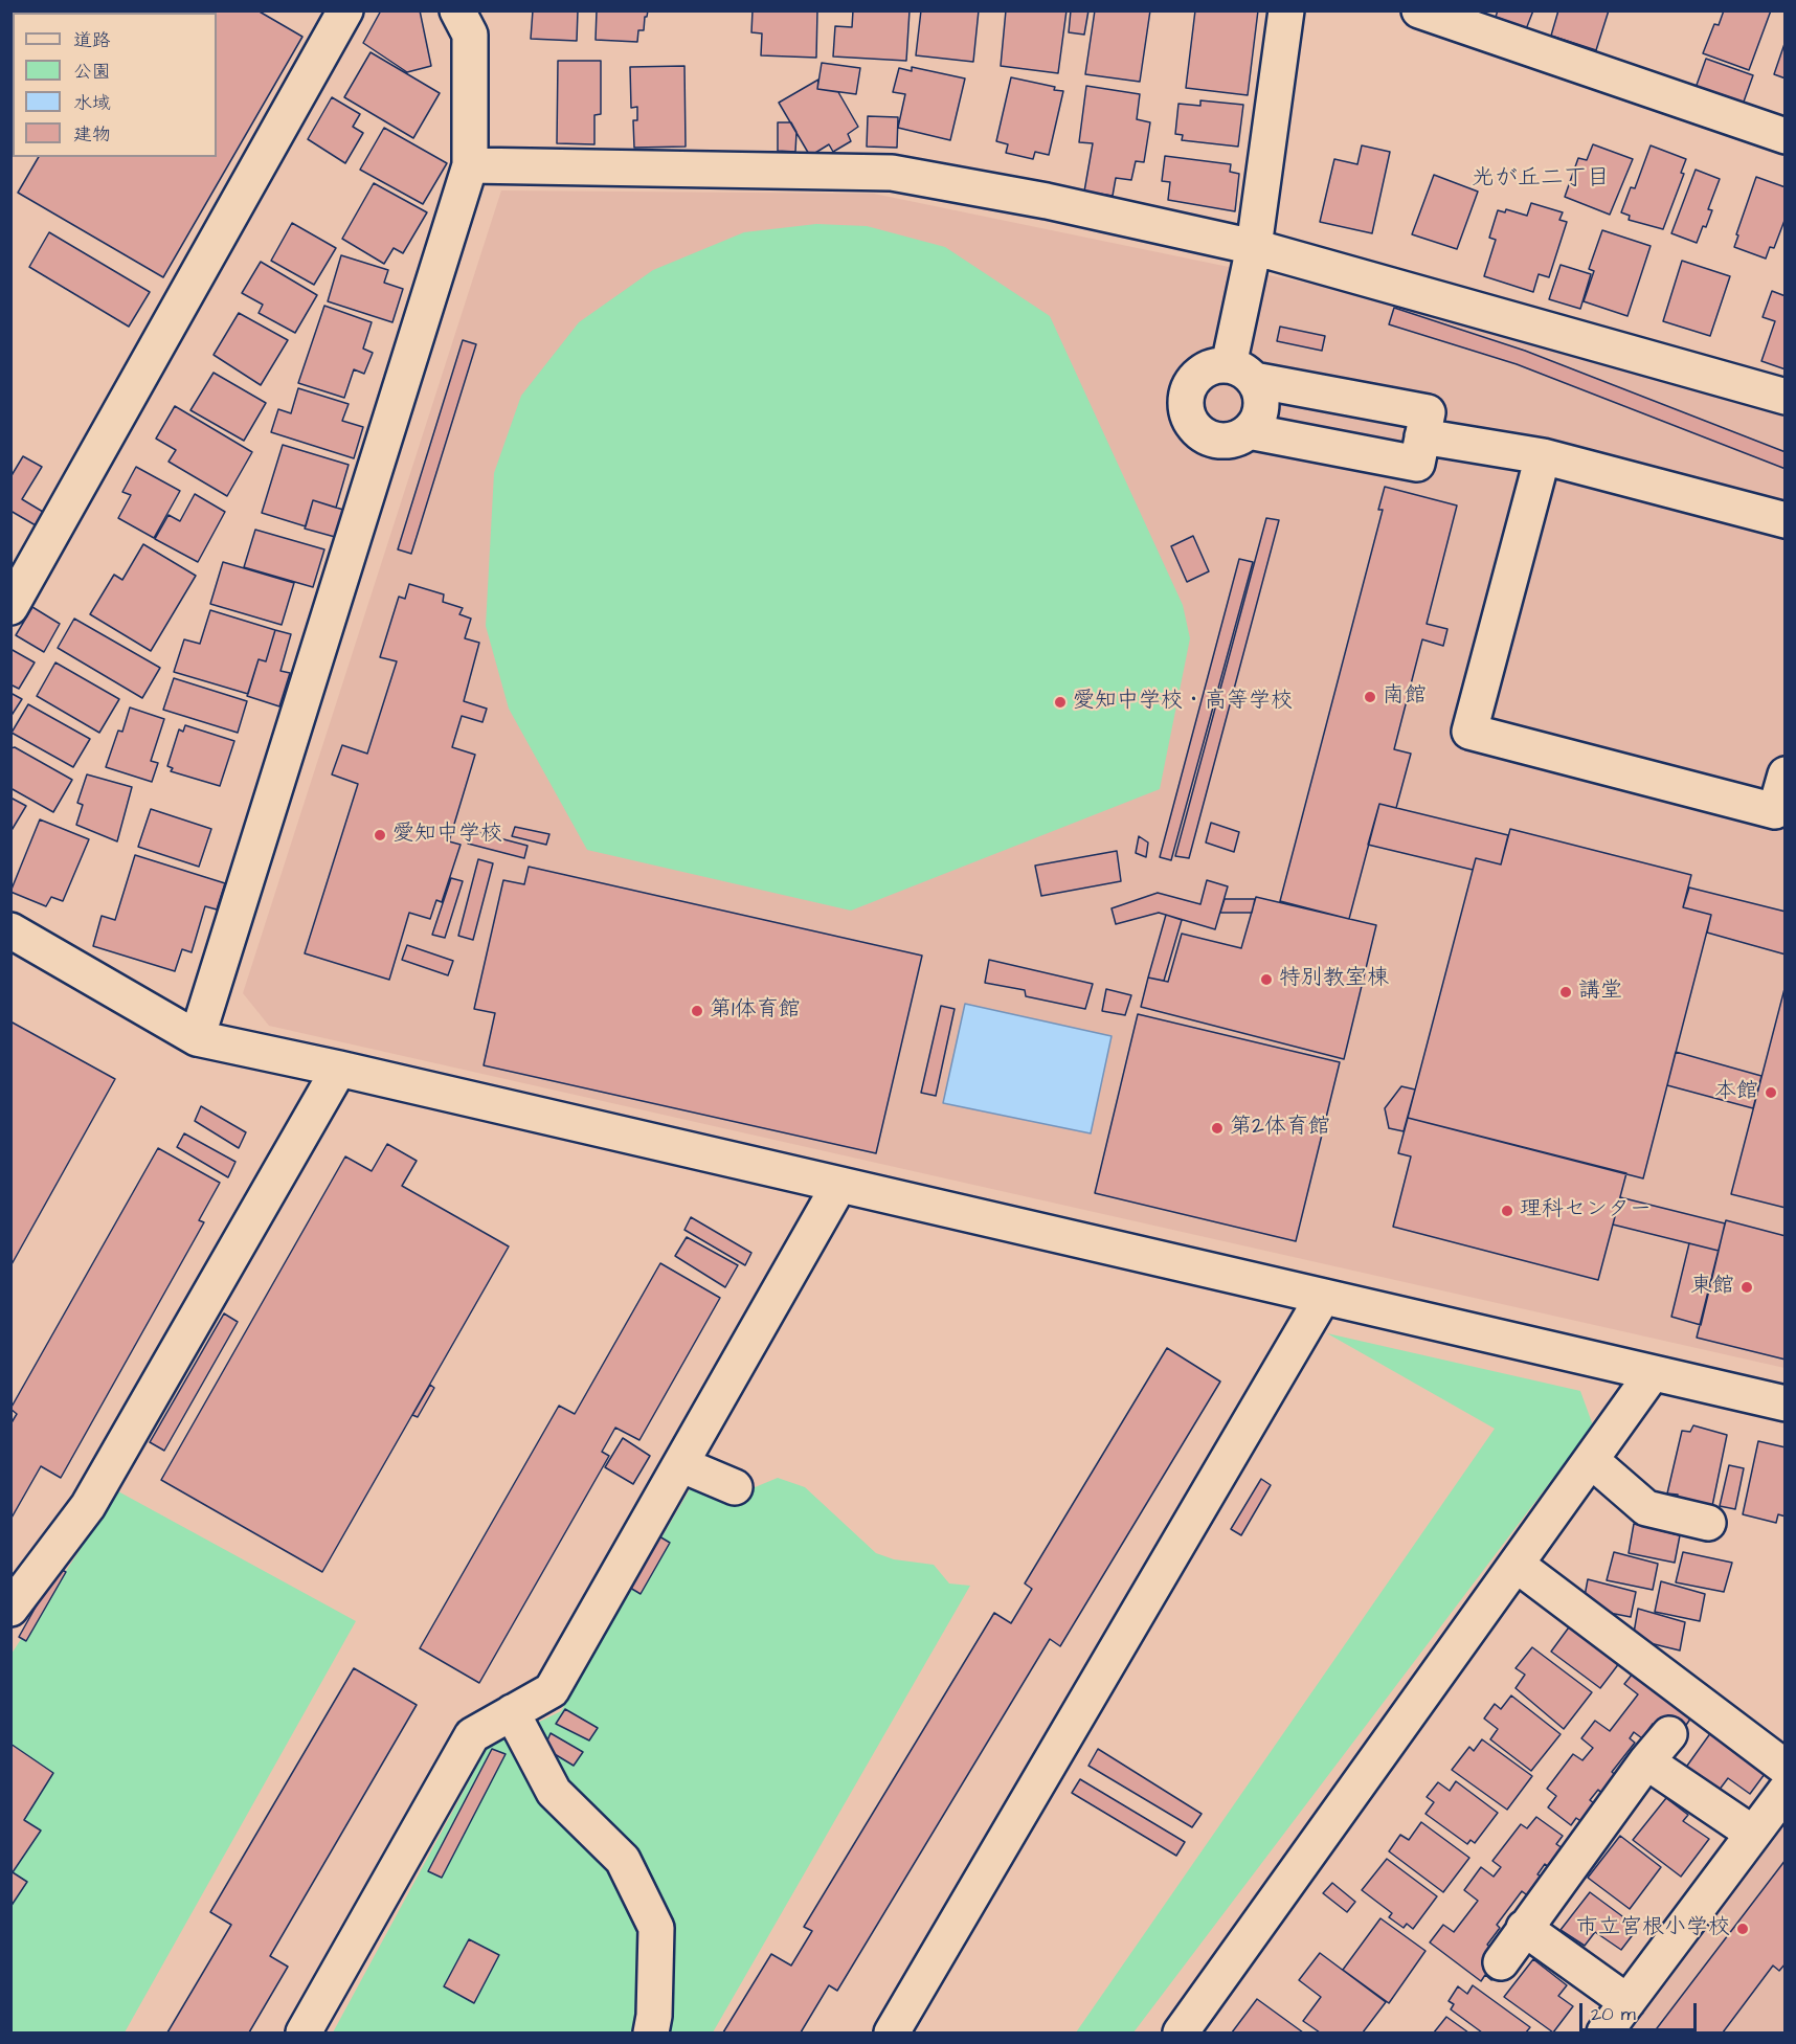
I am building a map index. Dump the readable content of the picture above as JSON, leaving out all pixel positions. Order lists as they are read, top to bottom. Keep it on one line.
{"districts":["光が丘二丁目"],"places":["南館","愛知中学校・高等学校","愛知中学校","特別教室棟","講堂","第1体育館","本館","第2体育館","理科センター","東館","市立宮根小学校"],"legend":["道路","公園","水域","建物"],"scale_bar":"20 m"}
